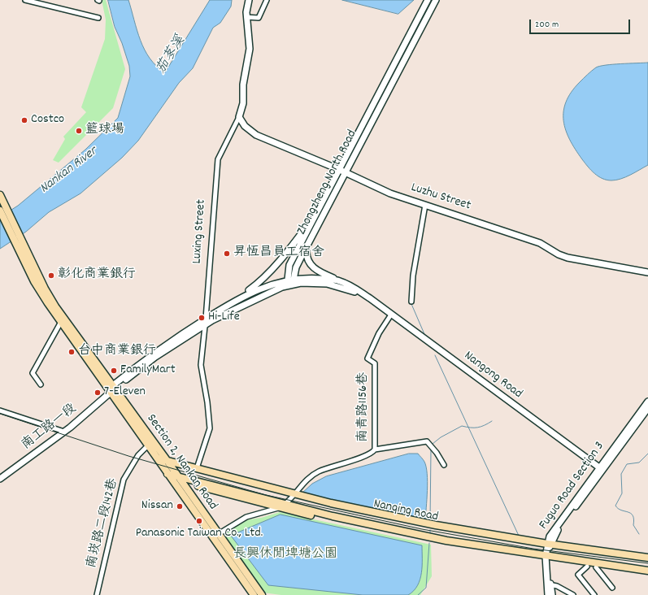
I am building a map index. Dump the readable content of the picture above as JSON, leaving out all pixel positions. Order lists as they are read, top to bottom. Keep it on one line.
{"streets":{"main road":["Section 2, Nankan Road","Nanqing Road"],"street":["Zhongzheng North Road","Luzhu Street","Luxing Street","Nangong Road","南青路1156巷","南工路一段","Fuguo Road Section 3","南崁路二段142巷"]},"crossings":[["Zhongzheng North Road","Luzhu Street"],["Zhongzheng North Road","Nangong Road"],["Luzhu Street","Luxing Street"],["Luxing Street","Nangong Road"],["Nangong Road","南青路1156巷"],["Nangong Road","南工路一段"],["Nangong Road","Section 2, Nankan Road"],["Nangong Road","Fuguo Road Section 3"],["南青路1156巷","Nanqing Road"],["南工路一段","Section 2, Nankan Road"],["Section 2, Nankan Road","Nanqing Road"],["Section 2, Nankan Road","南崁路二段142巷"],["Fuguo Road Section 3","Nanqing Road"]],"water":["茄苳溪","Nankan River"],"parks":["長興休閒埤塘公園"],"places":["Costco","籃球場","昇恆昌員工宿舍","彰化商業銀行","Hi-Life","台中商業銀行","FamilyMart","7-Eleven","Nissan","Panasonic Taiwan Co., Ltd."],"scale_bar":"200 m"}
